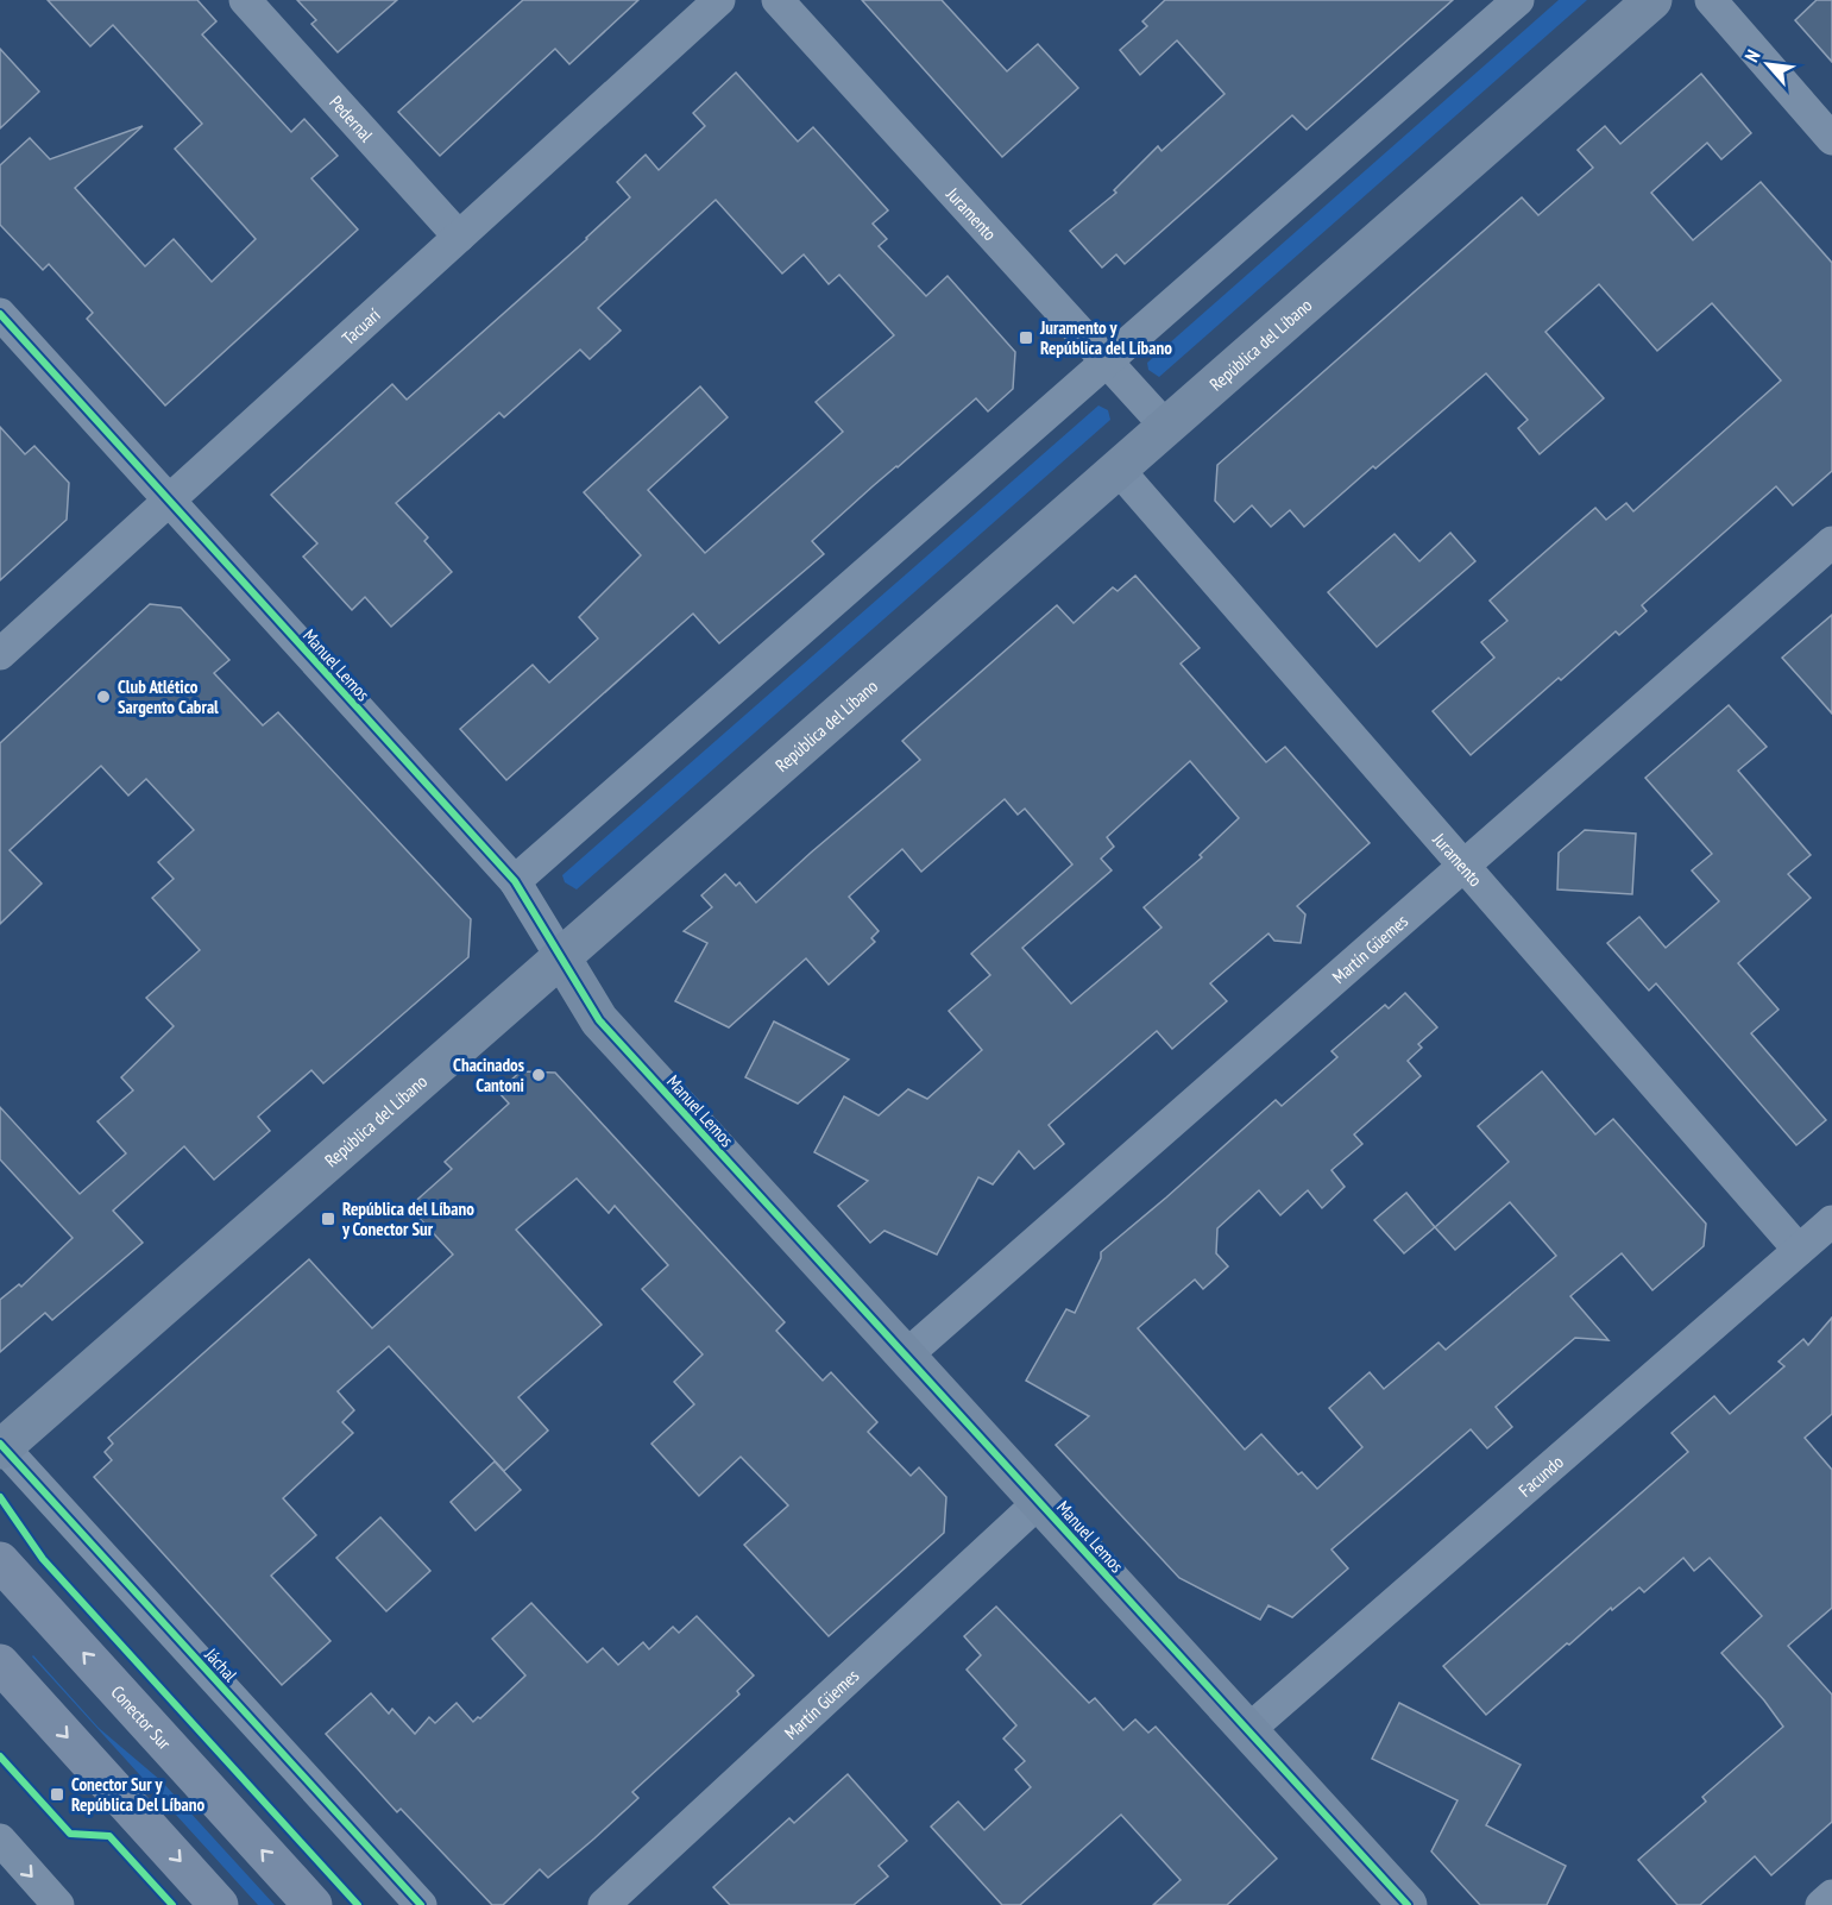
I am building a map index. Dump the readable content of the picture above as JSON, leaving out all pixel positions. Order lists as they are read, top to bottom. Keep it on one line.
{"streets":{"main road":["República del Líbano","Manuel Lemos","Conector Sur"],"street":["Pedernal","Juramento","Tacuarí","Martín Güemes","Facundo","Jáchal"]},"crossings":[["Pedernal","Tacuarí"],["Juramento","República del Líbano"],["Juramento","Martín Güemes"],["Juramento","Facundo"],["Tacuarí","Manuel Lemos"],["República del Líbano","Manuel Lemos"],["República del Líbano","Jáchal"],["Manuel Lemos","Martín Güemes"],["Manuel Lemos","Facundo"]],"places":{"transit":["Juramento y República del Líbano","República del Líbano y Conector Sur","Conector Sur y República Del Líbano"],"other":["Club Atlético Sargento Cabral","Chacinados Cantoni"]},"north":"top left"}
